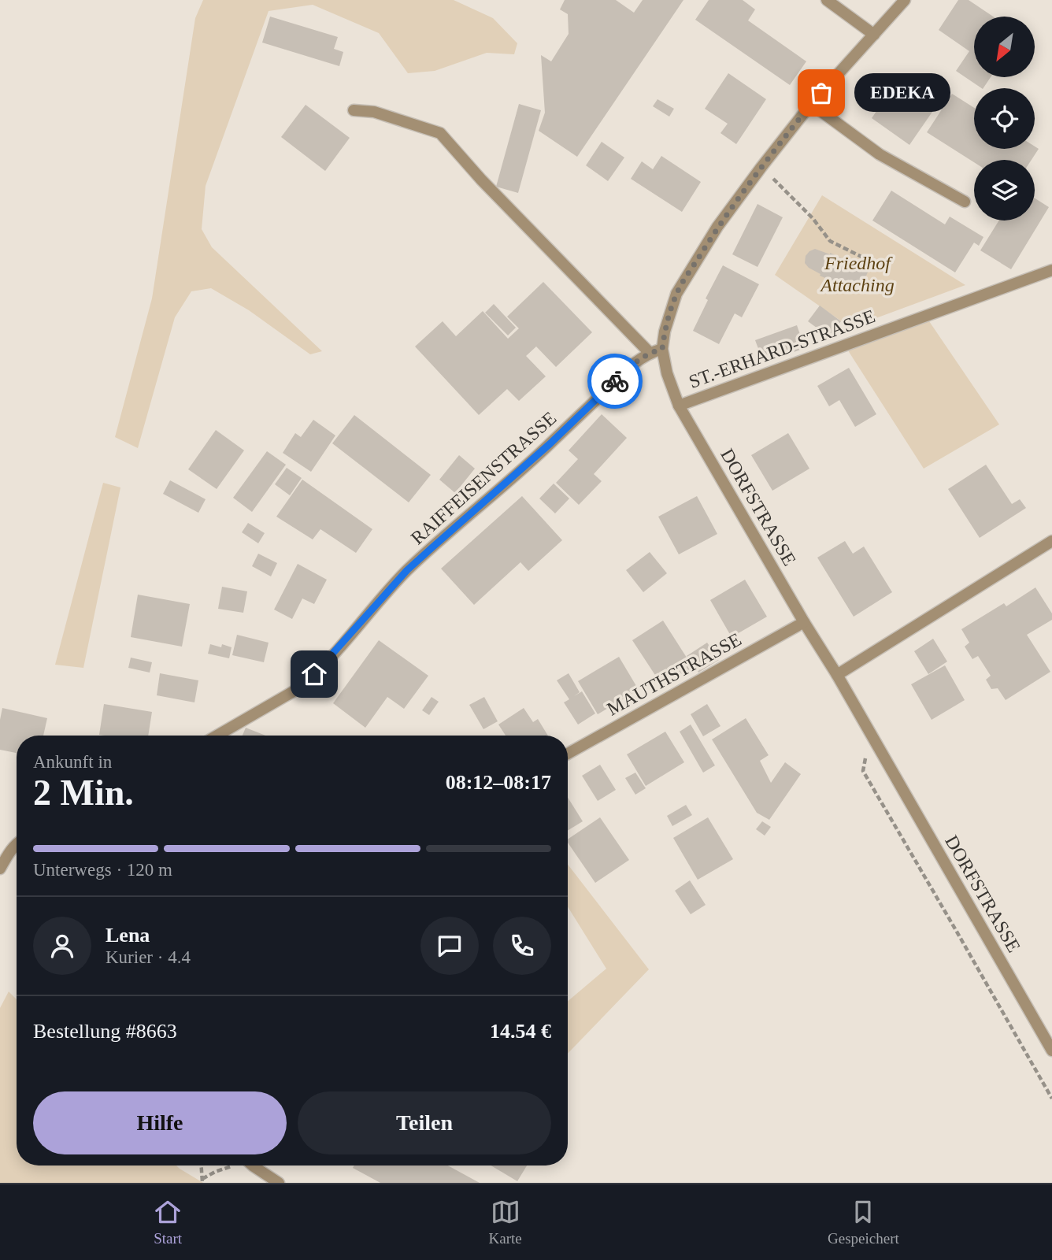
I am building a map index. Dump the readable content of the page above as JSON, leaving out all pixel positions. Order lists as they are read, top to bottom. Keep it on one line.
{"streets":{"street":["ST.-ERHARD-STRASSE","RAIFFEISENSTRASSE","DORFSTRASSE","MAUTHSTRASSE"]},"crossings":[["ST.-ERHARD-STRASSE","DORFSTRASSE"],["RAIFFEISENSTRASSE","DORFSTRASSE"],["DORFSTRASSE","MAUTHSTRASSE"]],"parks":["Friedhof Attaching"],"places":["EDEKA"],"north":"bottom left","page":{"bubble":"EDEKA","heading":["2 Min.","Ankunft in","08:12–08:17"],"panel":["Lena","Kurier · 4.4","Bestellung #8663","14.54 €"],"bar":"Unterwegs · 120 m","buttons":["Hilfe","Teilen"],"tabs":["Start","Karte","Gespeichert"]}}
